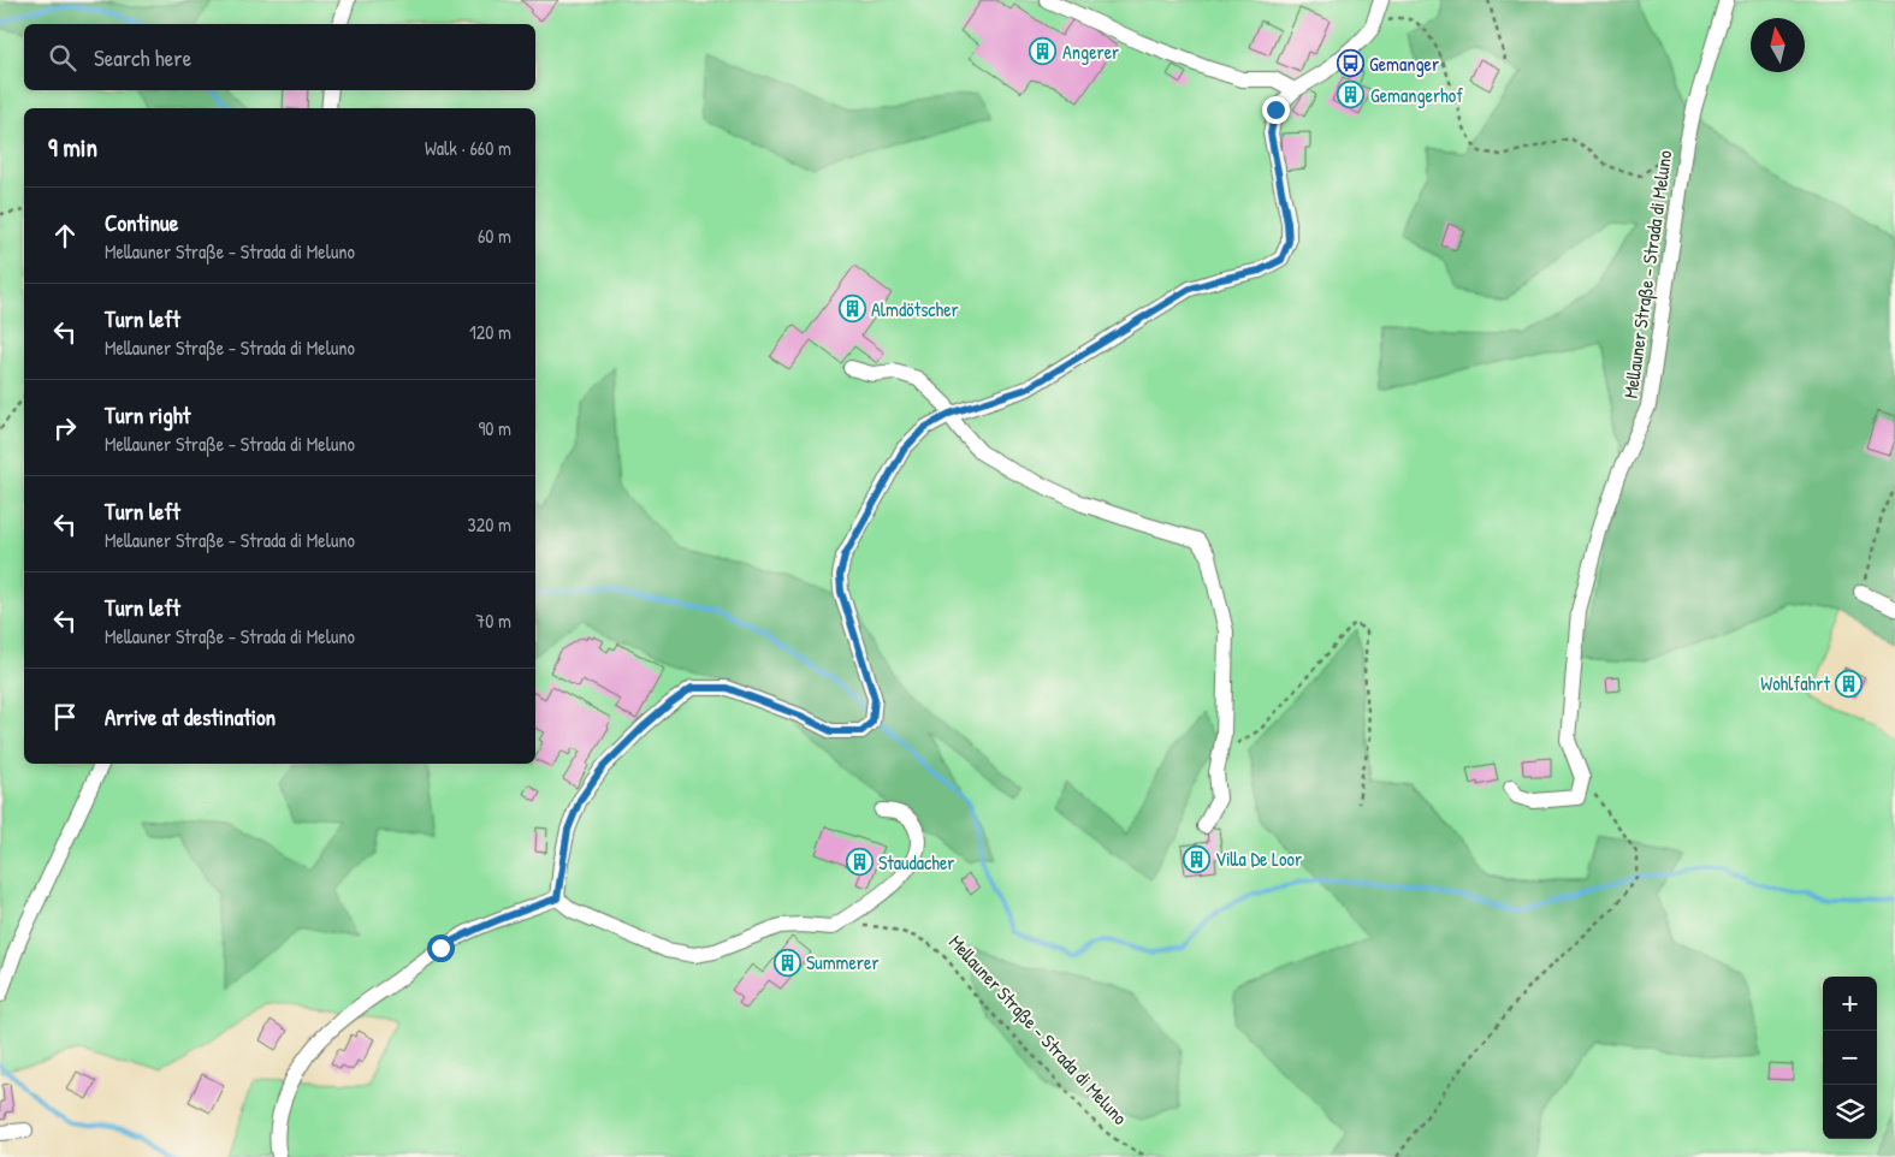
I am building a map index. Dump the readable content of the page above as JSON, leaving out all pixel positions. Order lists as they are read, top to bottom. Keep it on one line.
{"streets":{"street":["Mellauner Straße - Strada di Meluno"]},"places":{"building":["Angerer","Gemangerhof","Almdötscher","Wohlfahrt","Villa De Loor","Staudacher","Summerer"],"bus stop":["Gemanger"]},"north":"top","page":{"search":"Search here","heading":["9 min","Walk · 660 m"],"list":[["Continue","Mellauner Straße - Strada di Meluno","60 m"],["Turn left","Mellauner Straße - Strada di Meluno","120 m"],["Turn right","Mellauner Straße - Strada di Meluno","90 m"],["Turn left","Mellauner Straße - Strada di Meluno","320 m"],["Turn left","Mellauner Straße - Strada di Meluno","70 m"],"Arrive at destination"],"map_buttons":["+","−"]}}
